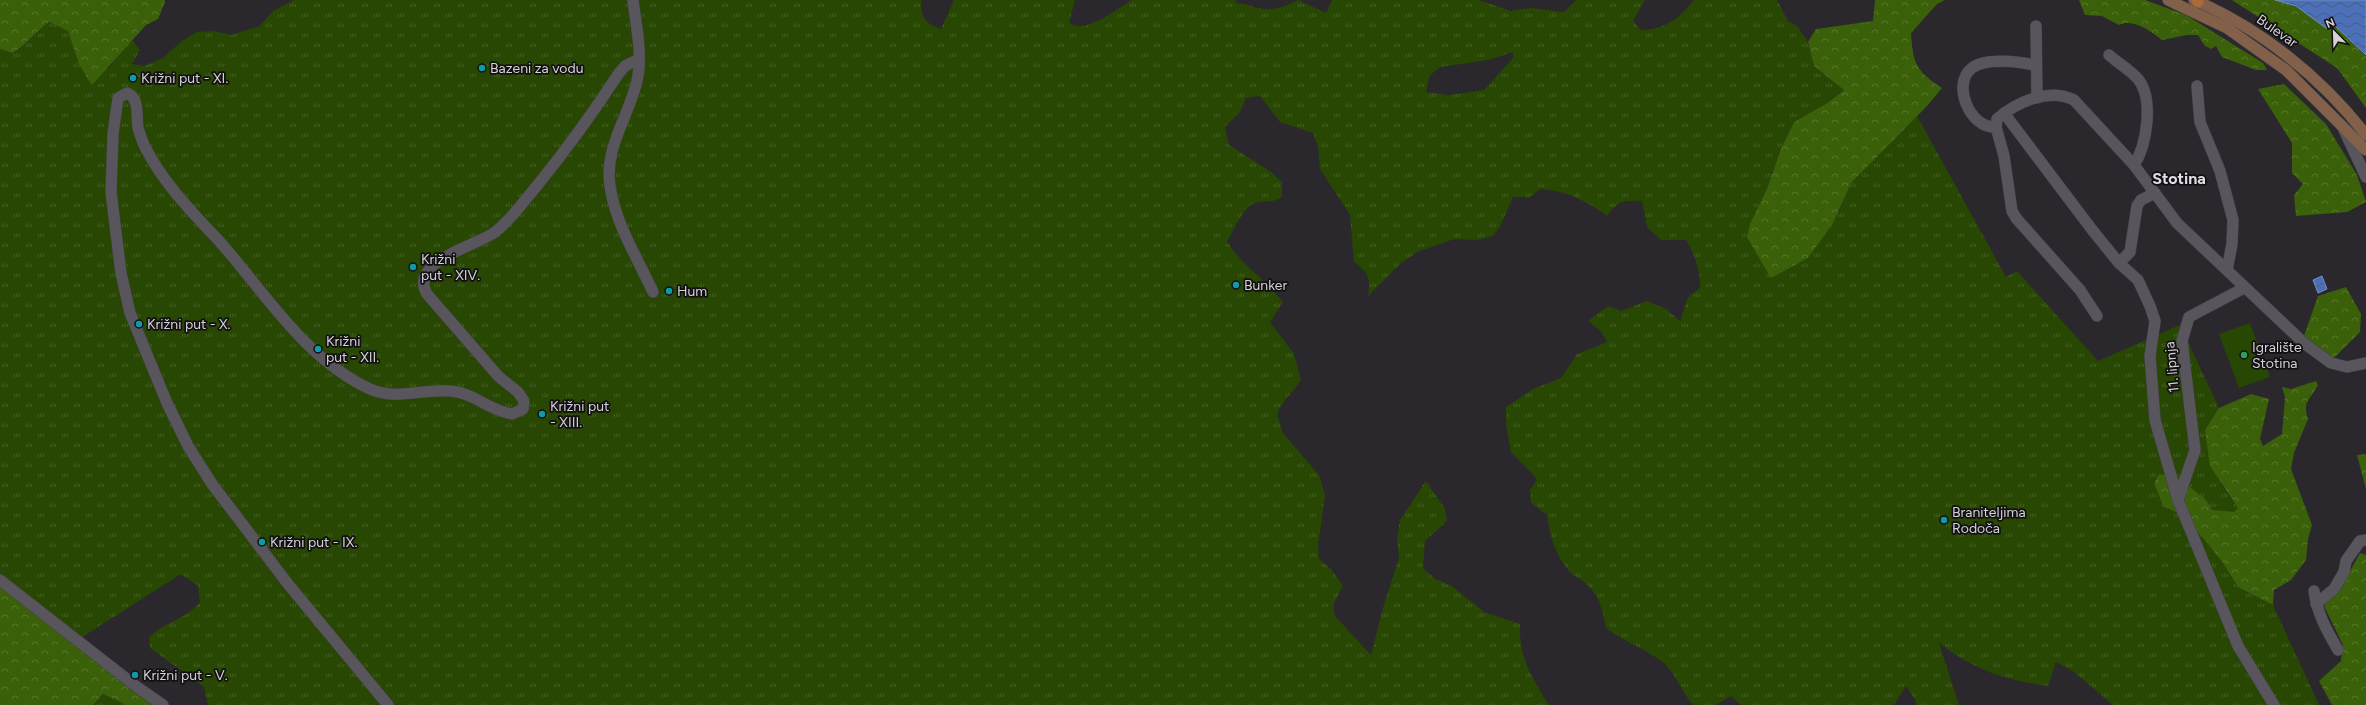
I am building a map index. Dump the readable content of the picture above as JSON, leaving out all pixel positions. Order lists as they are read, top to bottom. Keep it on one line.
{"streets":{"main road":["Bulevar"],"street":["11. lipnja"]},"districts":["Stotina"],"places":["Bazeni za vodu","Križni put - XI.","Križni put - XIV.","Bunker","Hum","Križni put - X.","Križni put - XII.","Igralište Stotina","Križni put - XIII.","Braniteljima Rodoča","Križni put - IX.","Križni put - V."],"north":"top left"}
